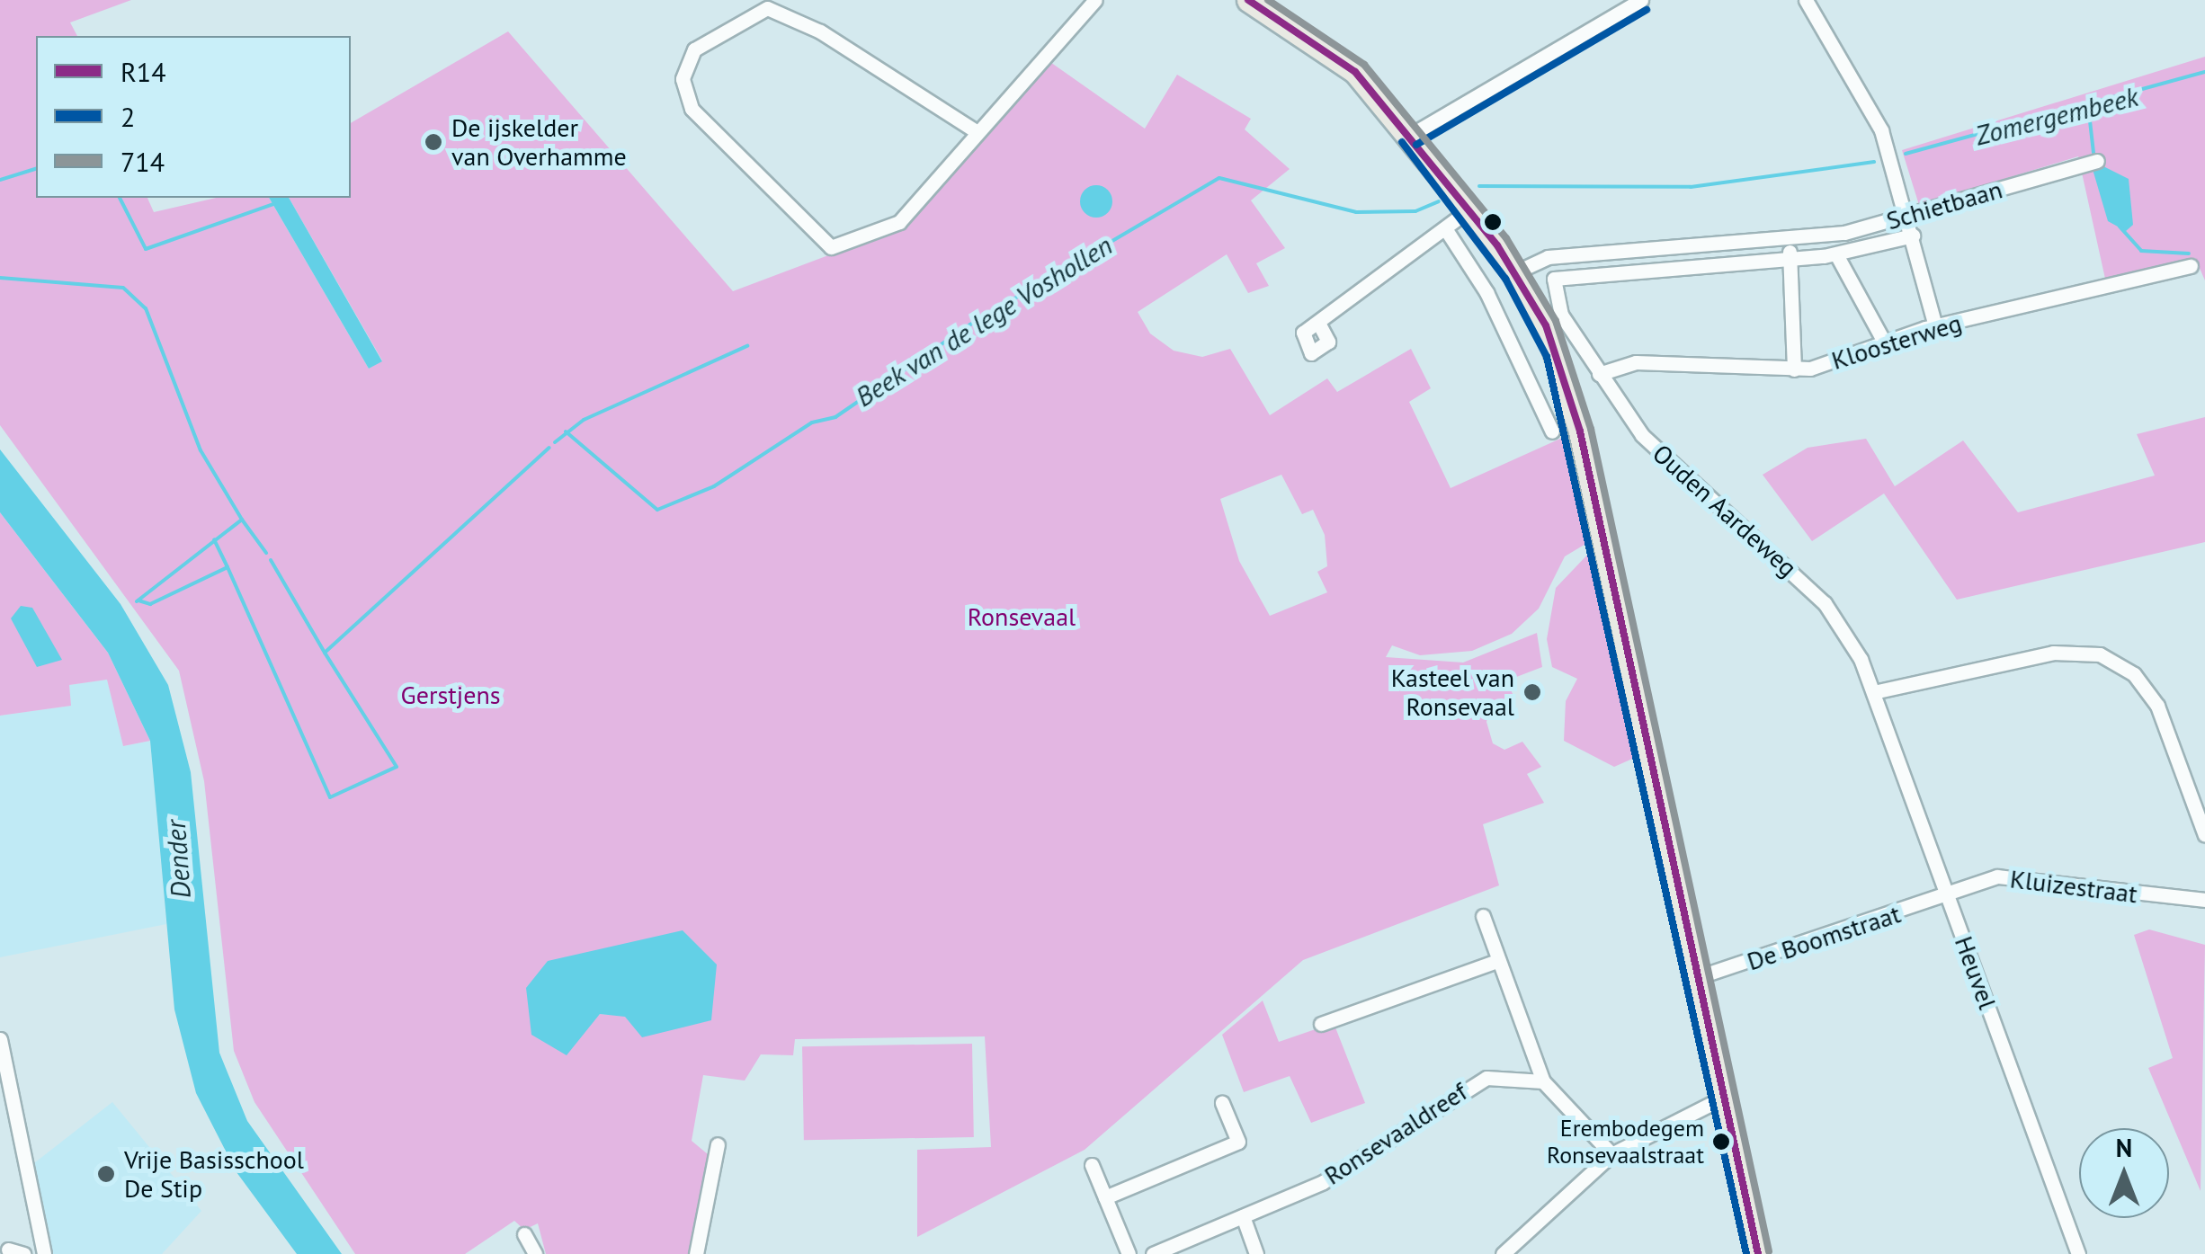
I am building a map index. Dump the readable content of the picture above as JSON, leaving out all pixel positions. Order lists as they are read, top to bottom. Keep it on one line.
{"streets":{"street":["Schietbaan","Kloosterweg","Ouden Aardeweg","Kluizestraat","De Boomstraat","Heuvel","Ronsevaaldreef"]},"crossings":[["Schietbaan","Ouden Aardeweg"],["Kloosterweg","Ouden Aardeweg"],["Ouden Aardeweg","Heuvel"],["Kluizestraat","De Boomstraat"],["Kluizestraat","Heuvel"],["De Boomstraat","Heuvel"]],"water":["Zomergembeek","Beek van de lege Voshollen","Dender"],"parks":["Ronsevaal","Gerstjens"],"places":["De ijskelder van Overhamme","Kasteel van Ronsevaal","Erembodegem Ronsevaalstraat","Vrije Basisschool De Stip"],"lines":["transit line R14","transit line 714","transit line 2"],"legend":["R14","2","714"],"north":"top"}
